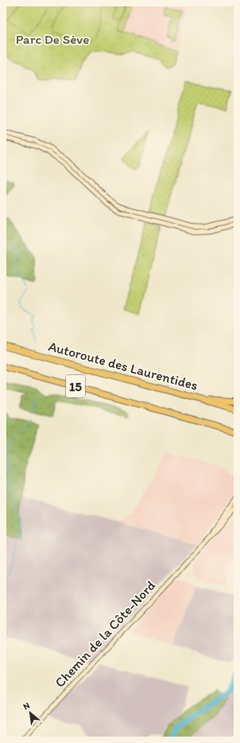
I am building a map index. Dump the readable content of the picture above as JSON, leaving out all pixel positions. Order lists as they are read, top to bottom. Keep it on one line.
{"streets":{"highway":["Autoroute des Laurentides","15"],"street":["Chemin de la Côte-Nord"]},"parks":["Parc De Sève"],"north":"top left"}
